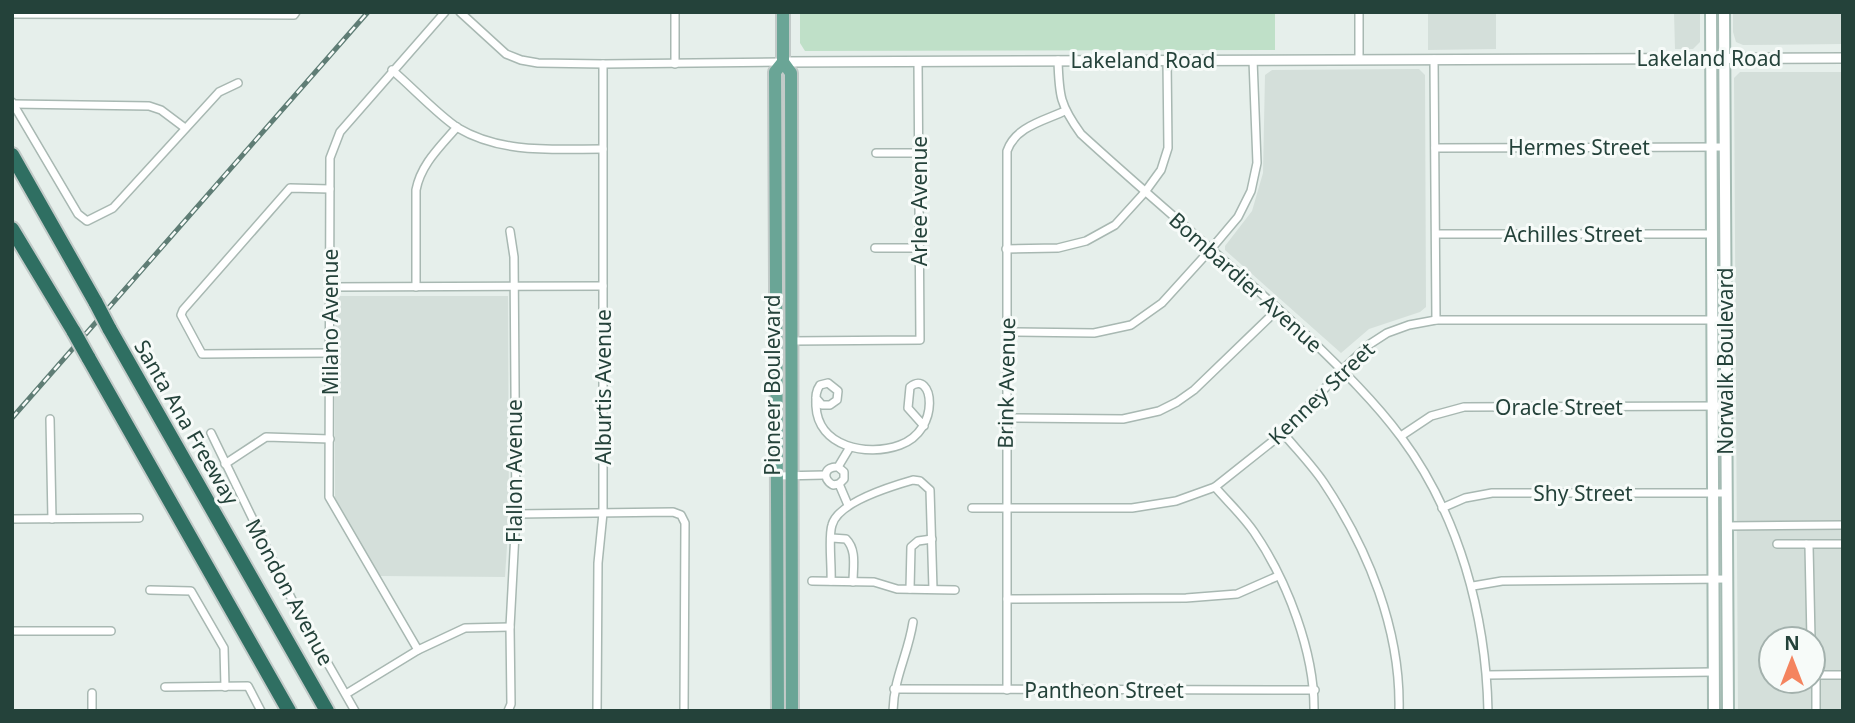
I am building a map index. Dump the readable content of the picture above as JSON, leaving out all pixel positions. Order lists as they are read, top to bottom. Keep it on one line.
{"streets":{"highway":["Santa Ana Freeway"],"main road":["Norwalk Boulevard","Pioneer Boulevard"],"street":["Lakeland Road","Hermes Street","Arlee Avenue","Achilles Street","Bombardier Avenue","Milano Avenue","Brink Avenue","Alburtis Avenue","Kenney Street","Oracle Street","Flallon Avenue","Shy Street","Mondon Avenue","Pantheon Street"]},"crossings":[["Lakeland Road","Arlee Avenue"],["Lakeland Road","Bombardier Avenue"],["Lakeland Road","Norwalk Boulevard"],["Lakeland Road","Pioneer Boulevard"],["Lakeland Road","Alburtis Avenue"],["Hermes Street","Norwalk Boulevard"],["Arlee Avenue","Pioneer Boulevard"],["Achilles Street","Norwalk Boulevard"],["Bombardier Avenue","Brink Avenue"],["Bombardier Avenue","Kenney Street"],["Bombardier Avenue","Oracle Street"],["Bombardier Avenue","Shy Street"],["Norwalk Boulevard","Kenney Street"],["Norwalk Boulevard","Oracle Street"],["Norwalk Boulevard","Shy Street"],["Brink Avenue","Kenney Street"],["Brink Avenue","Pantheon Street"]],"north":"top"}
